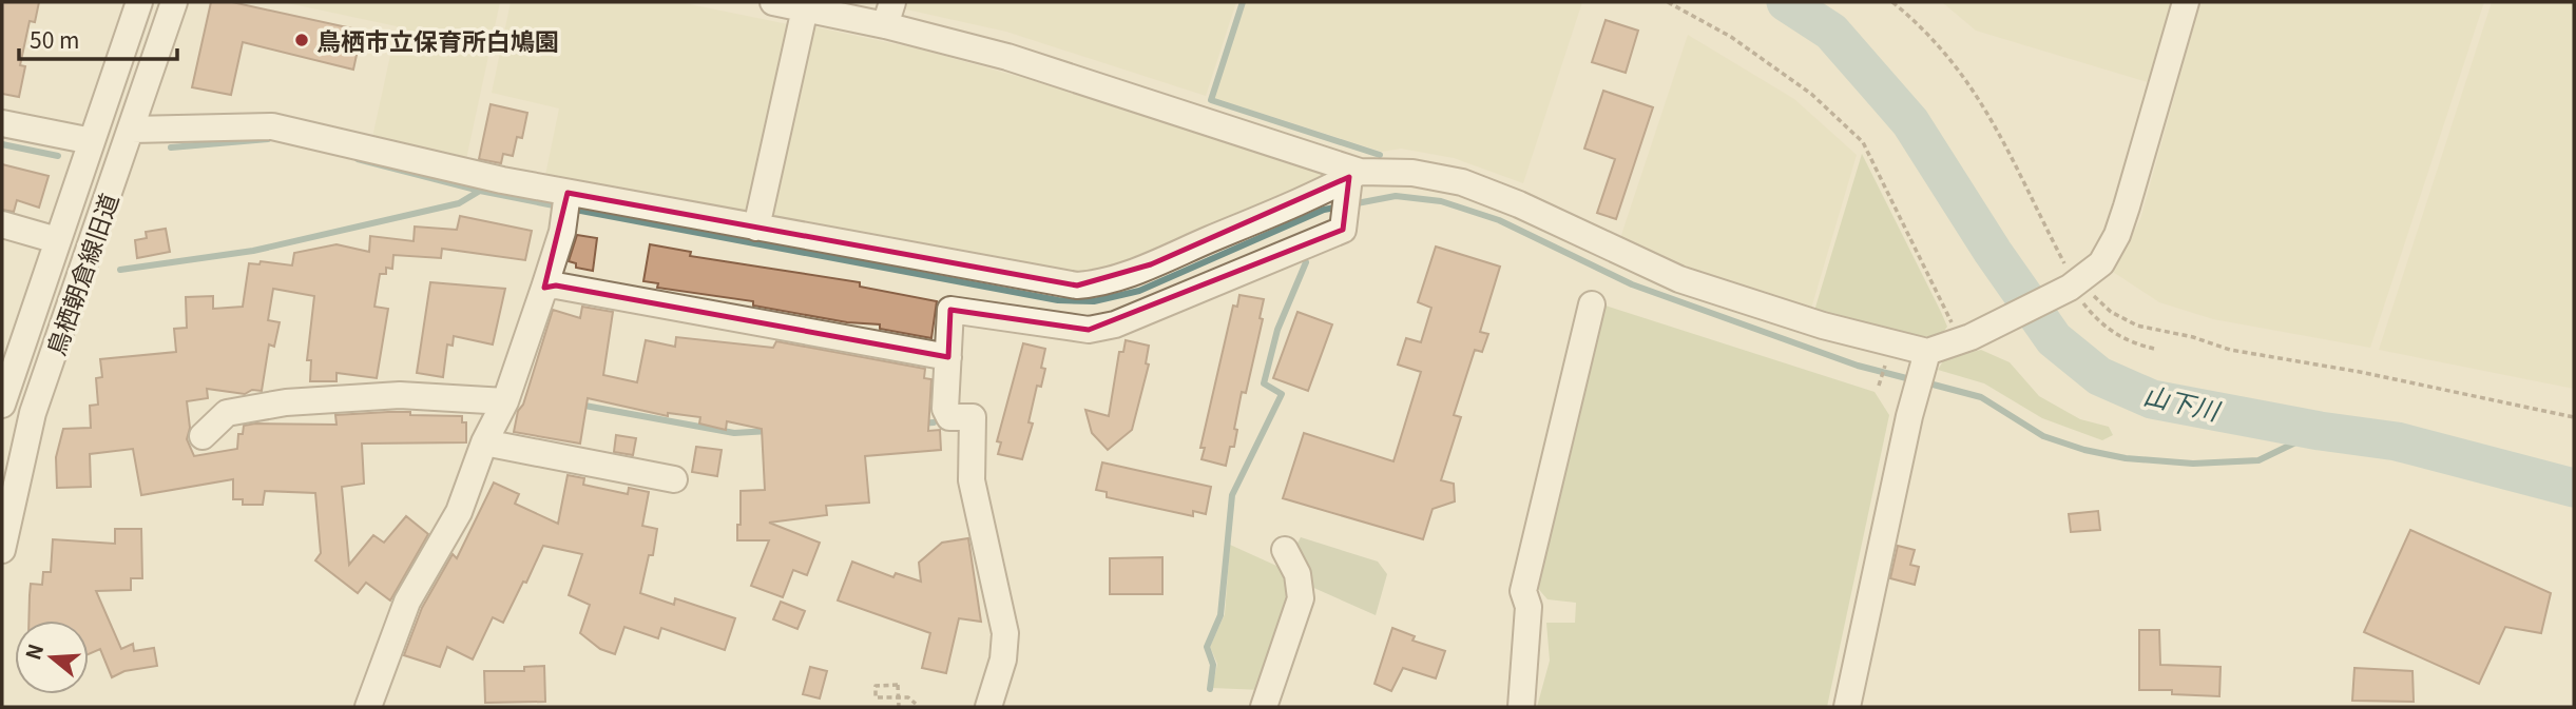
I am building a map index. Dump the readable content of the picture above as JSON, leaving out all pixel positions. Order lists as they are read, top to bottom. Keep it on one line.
{"streets":{"street":["鳥栖朝倉線旧道"]},"water":["山下川"],"places":["鳥栖市立保育所白鳩園"],"scale_bar":"50 m","north":"left"}
